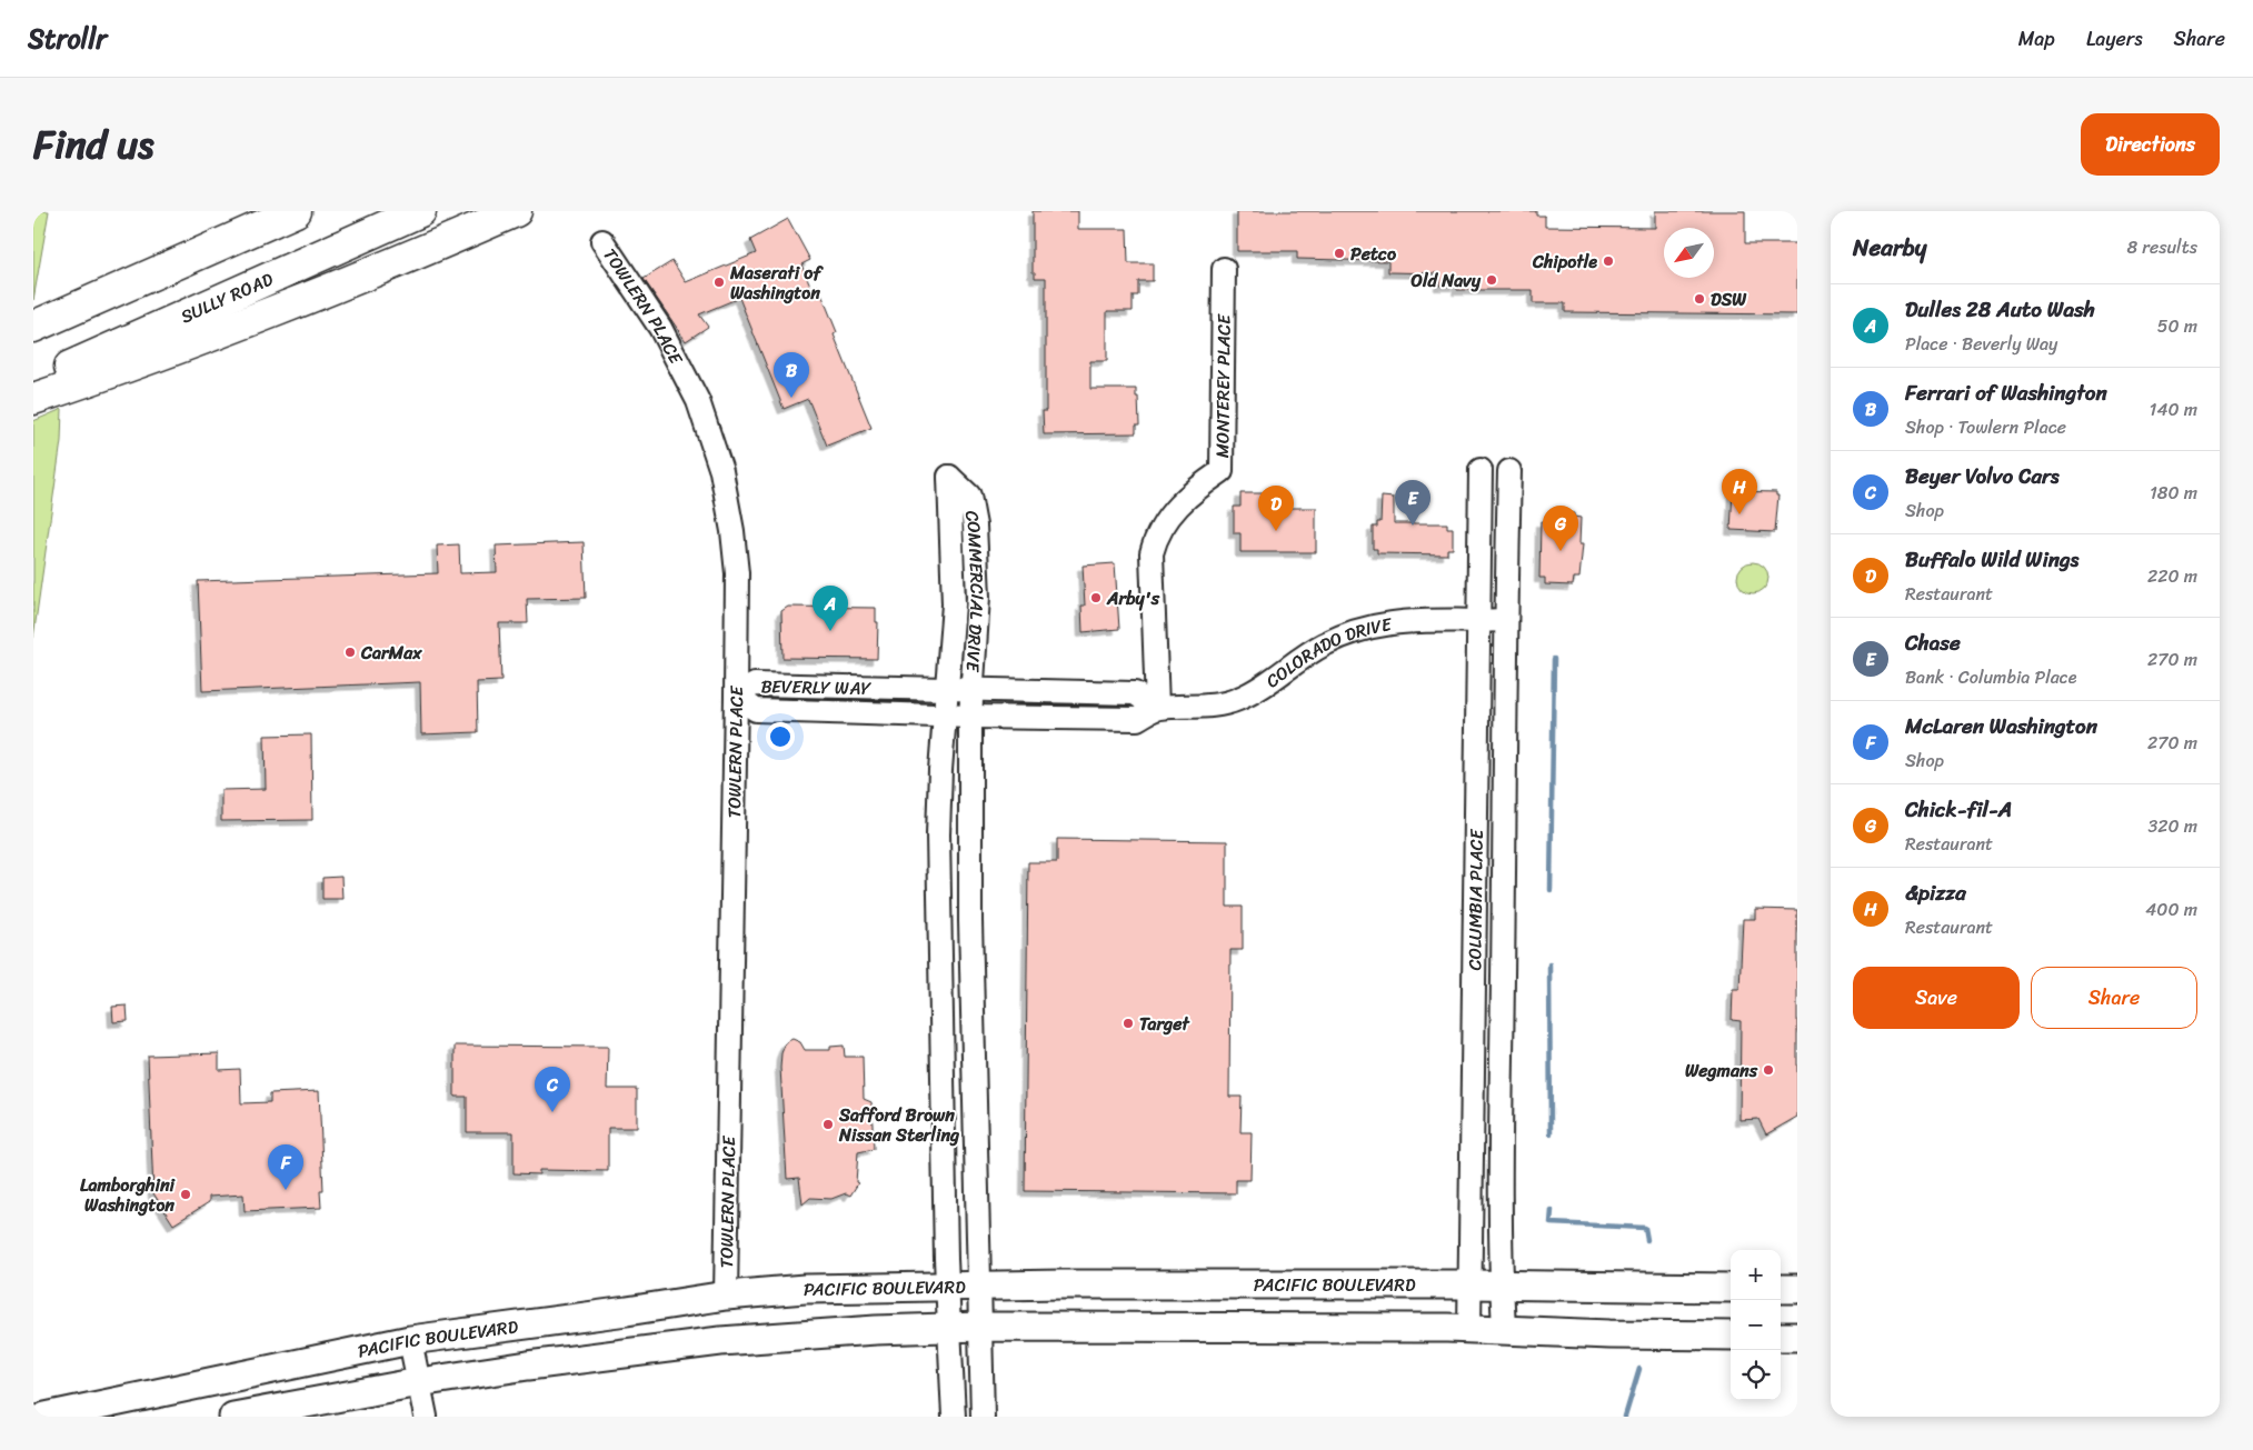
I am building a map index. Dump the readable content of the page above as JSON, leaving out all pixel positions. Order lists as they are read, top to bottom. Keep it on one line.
{"streets":{"highway":["SULLY ROAD"],"main road":["PACIFIC BOULEVARD"],"street":["TOWLERN PLACE","MONTEREY PLACE","COMMERCIAL DRIVE","COLORADO DRIVE","BEVERLY WAY","COLUMBIA PLACE"]},"crossings":[["TOWLERN PLACE","BEVERLY WAY"],["TOWLERN PLACE","PACIFIC BOULEVARD"],["MONTEREY PLACE","COLORADO DRIVE"],["COMMERCIAL DRIVE","COLORADO DRIVE"],["COMMERCIAL DRIVE","BEVERLY WAY"],["COMMERCIAL DRIVE","PACIFIC BOULEVARD"],["COLORADO DRIVE","BEVERLY WAY"],["COLORADO DRIVE","COLUMBIA PLACE"],["COLUMBIA PLACE","PACIFIC BOULEVARD"]],"places":["Petco","Chipotle","Old Navy","Maserati of Washington","DSW","Arby's","CarMax","Target","Wegmans","Safford Brown Nissan Sterling","Lamborghini Washington"],"north":"bottom left","page":{"header":"Strollr","nav":["Map","Layers","Share"],"title":"Find us","buttons":["Directions",["Save","Share"]],"heading":["Nearby","8 results"],"list":[{"mark":"A","name":"Dulles 28 Auto Wash","note":"Place · Beverly Way","value":"50 m"},{"mark":"B","name":"Ferrari of Washington","note":"Shop · Towlern Place","value":"140 m"},{"mark":"C","name":"Beyer Volvo Cars","note":"Shop","value":"180 m"},{"mark":"D","name":"Buffalo Wild Wings","note":"Restaurant","value":"220 m"},{"mark":"E","name":"Chase","note":"Bank · Columbia Place","value":"270 m"},{"mark":"F","name":"McLaren Washington","note":"Shop","value":"270 m"},{"mark":"G","name":"Chick-fil-A","note":"Restaurant","value":"320 m"},{"mark":"H","name":"&pizza","note":"Restaurant","value":"400 m"}],"pins":["B","H","E","D","G","A","C","F"],"map_buttons":["+","−"]}}
